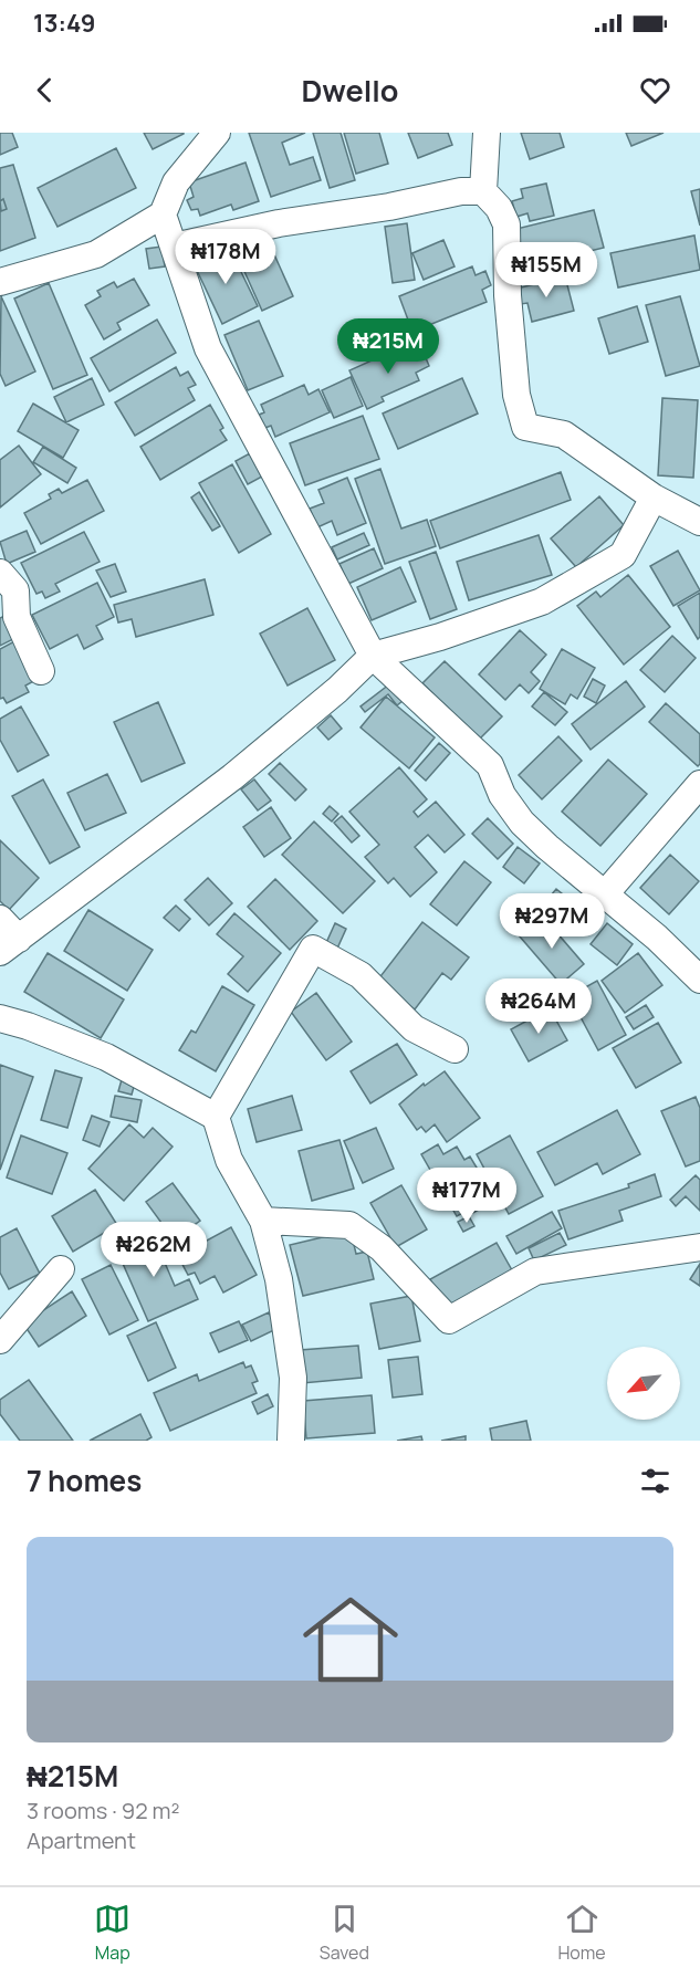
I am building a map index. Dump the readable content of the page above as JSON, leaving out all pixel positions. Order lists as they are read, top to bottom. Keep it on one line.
{"north":"bottom left","page":{"status":"13:49","header":"Dwello","price":["₦178M","₦155M","₦215M","₦297M","₦264M","₦177M","₦262M"],"heading":"7 homes","list":[{"name":"₦215M","note":"3 rooms · 92 m² · Apartment"}],"tabs":["Map","Saved","Home"]}}
